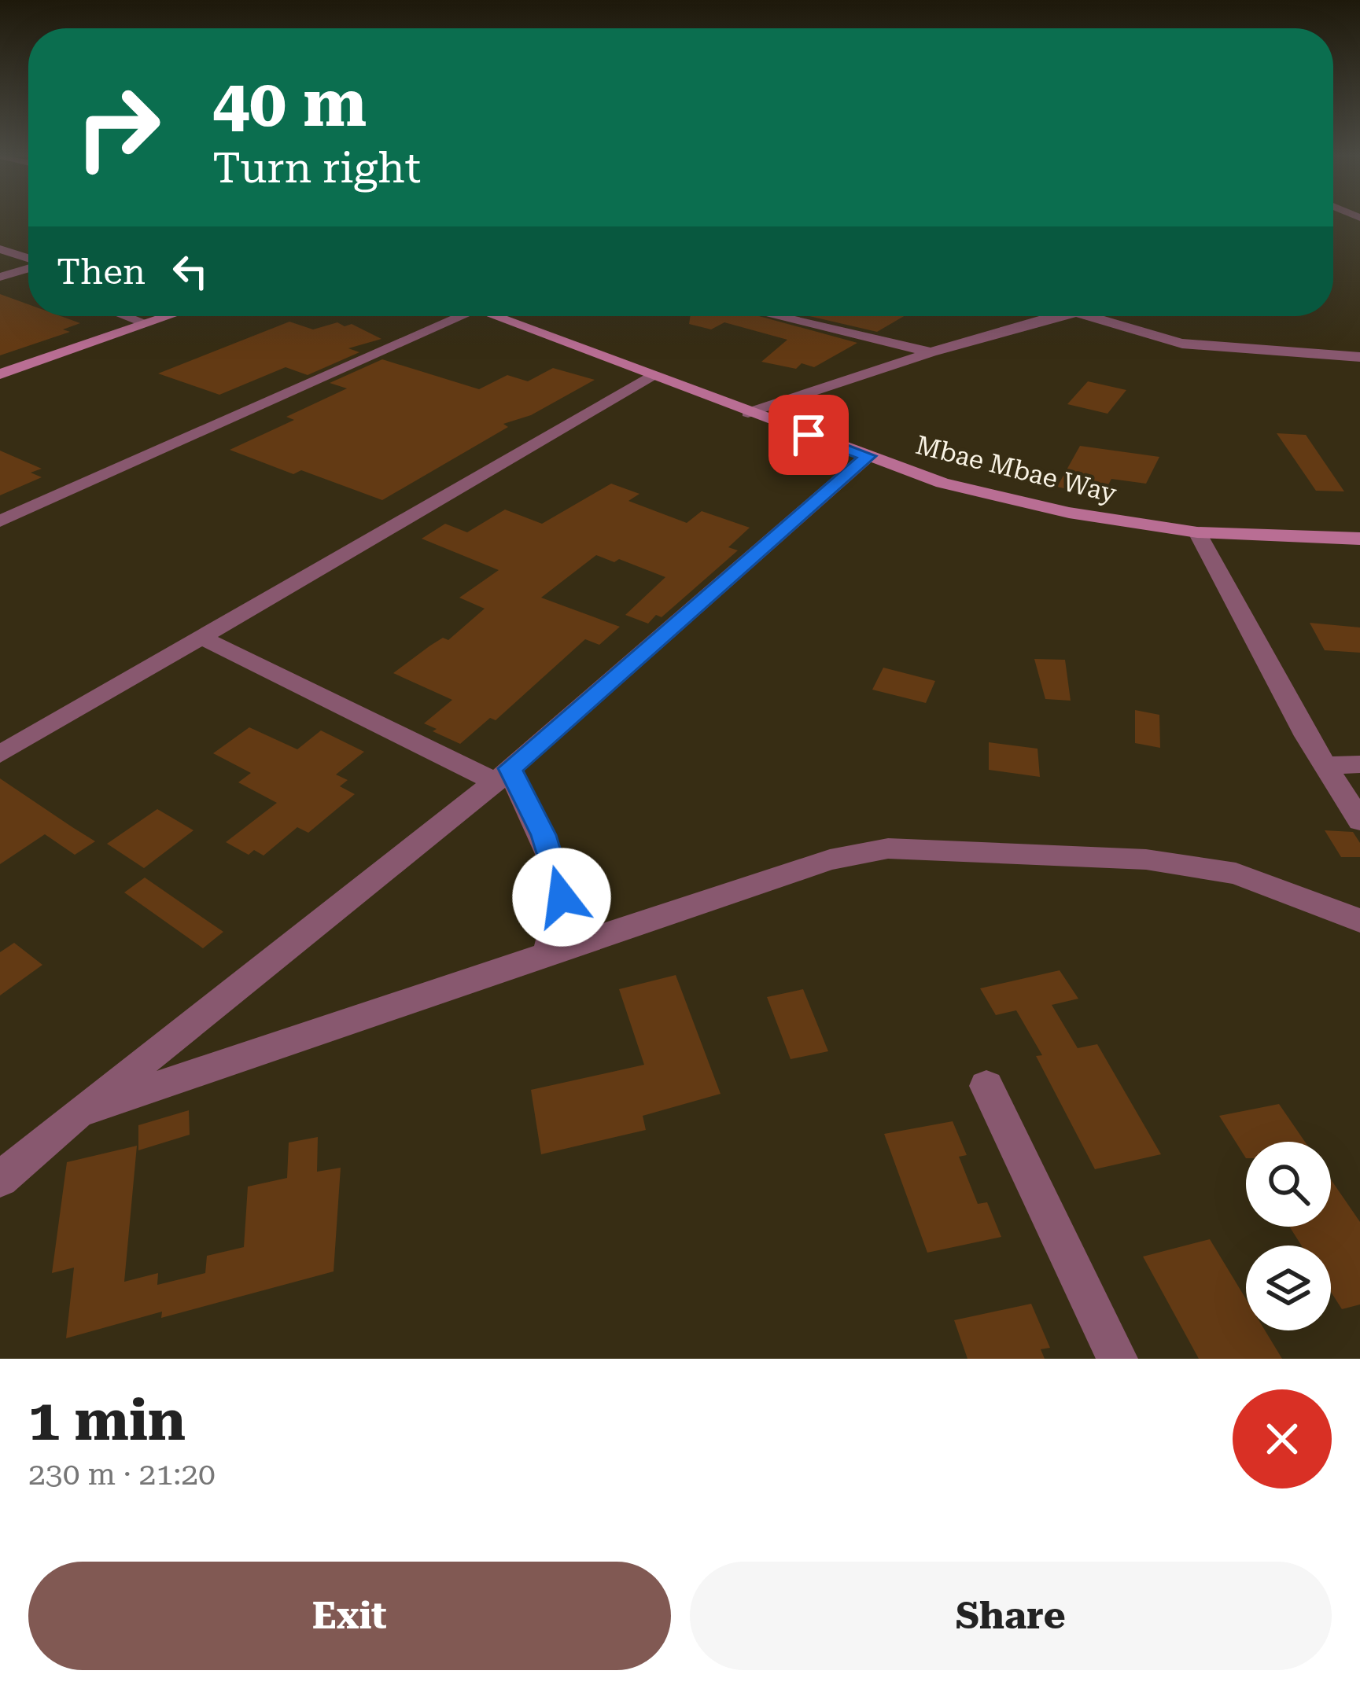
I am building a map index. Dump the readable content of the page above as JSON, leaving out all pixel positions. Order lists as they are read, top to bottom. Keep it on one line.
{"streets":{"street":["Mbae Mbae Way"]},"page":{"turn":["40 m","Turn right"],"then":"Then","heading":["1 min","230 m · 21:20"],"buttons":["Exit","Share"]}}
